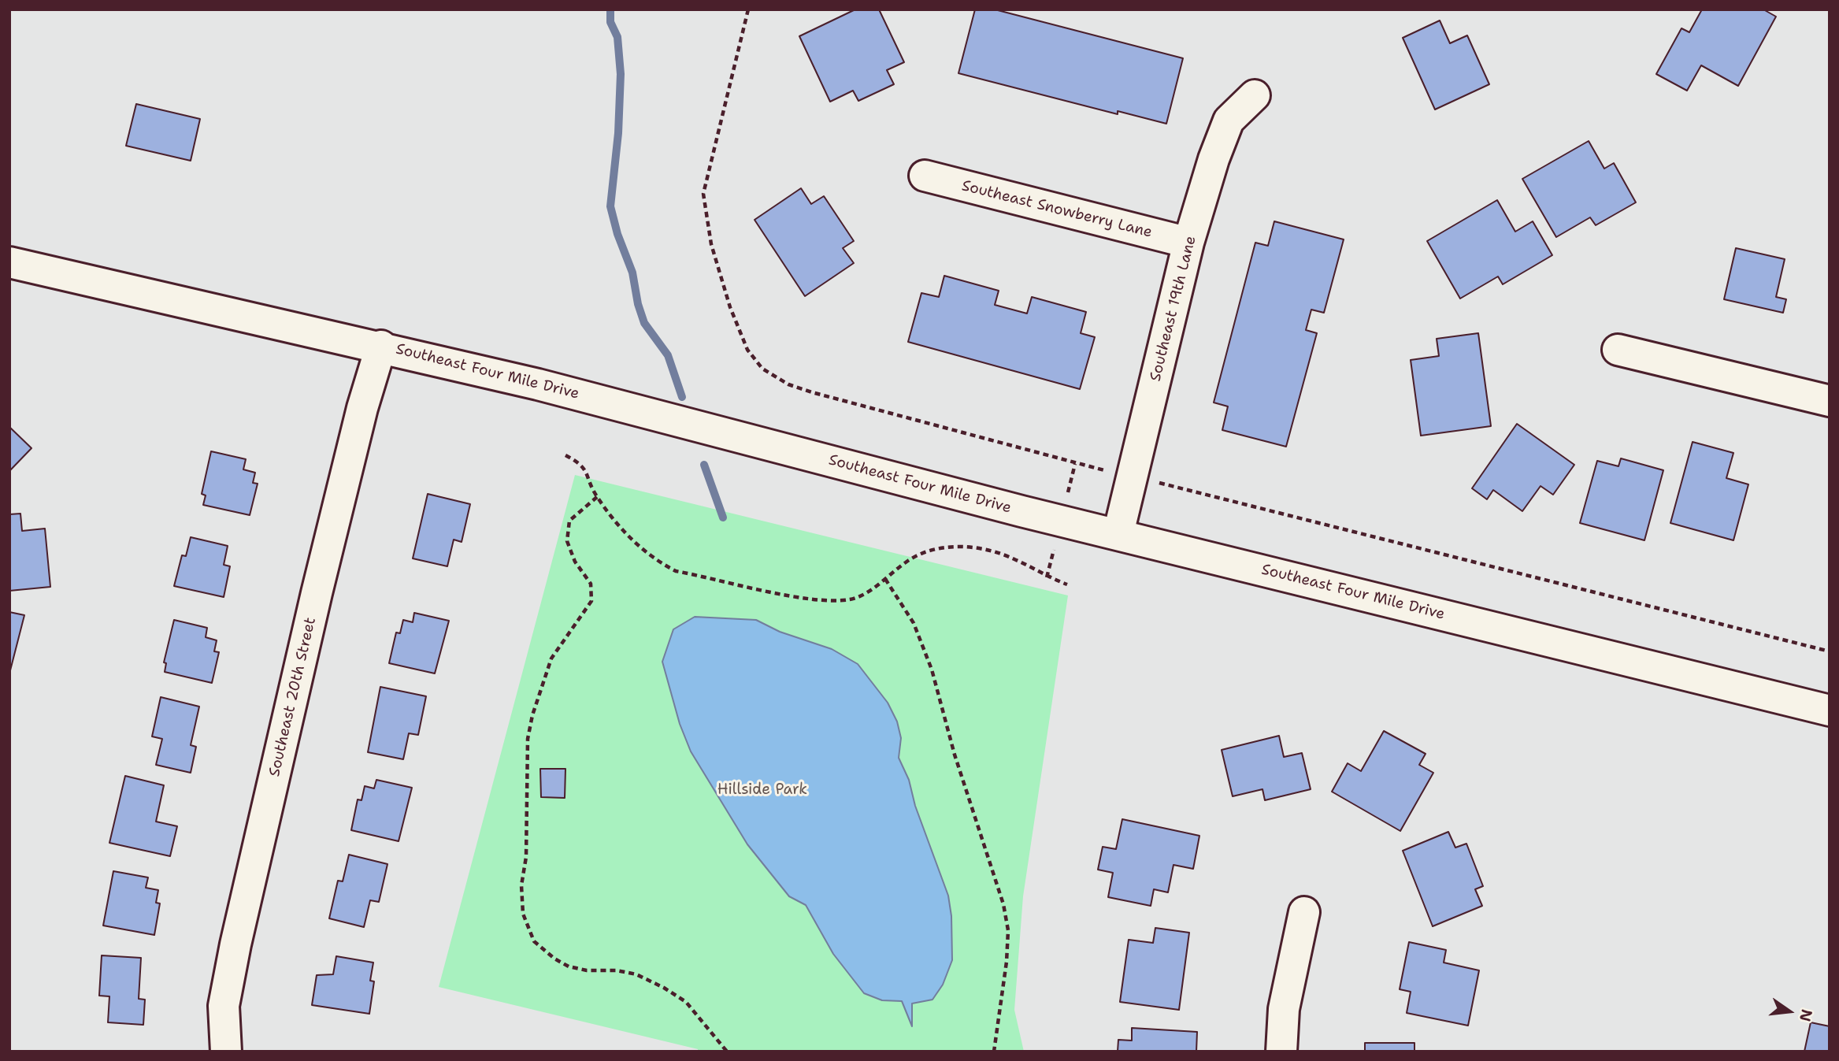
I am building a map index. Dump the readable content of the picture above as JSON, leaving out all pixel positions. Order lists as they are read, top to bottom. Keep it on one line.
{"streets":{"main road":["Southeast Snowberry Lane","Southeast 19th Lane","Southeast Four Mile Drive","Southeast 20th Street"]},"crossings":[["Southeast Snowberry Lane","Southeast 19th Lane"],["Southeast 19th Lane","Southeast Four Mile Drive"],["Southeast Four Mile Drive","Southeast 20th Street"]],"parks":["Hillside Park"],"north":"right"}
